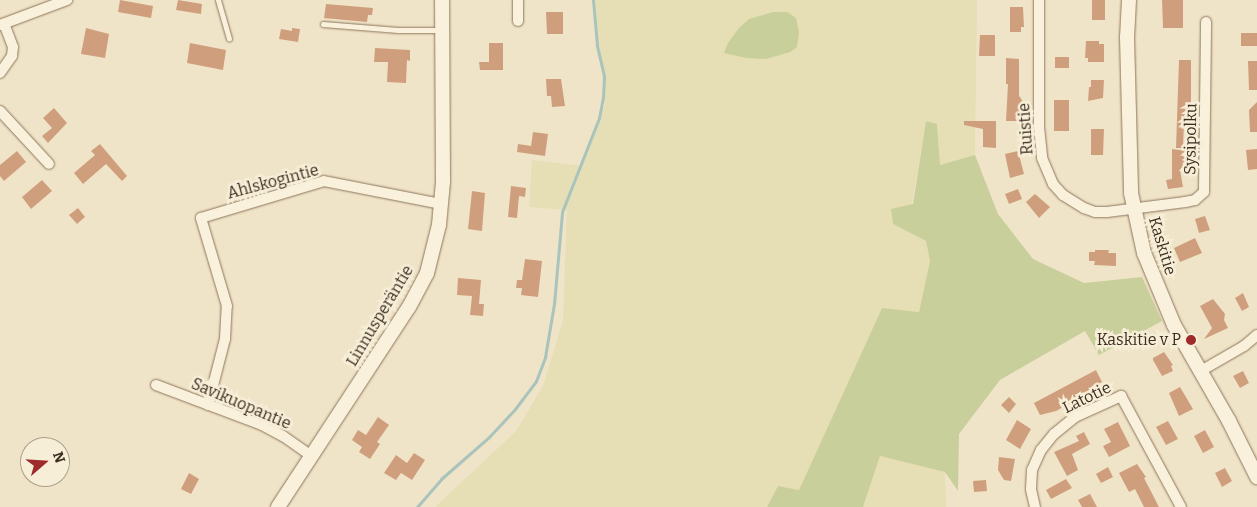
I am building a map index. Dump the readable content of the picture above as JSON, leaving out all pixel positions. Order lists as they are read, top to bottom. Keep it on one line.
{"streets":{"street":["Ruistie","Sysipolku","Ahlskogintie","Kaskitie","Linnusperäntie","Latotie","Savikuopantie"]},"crossings":[["Ruistie","Sysipolku"],["Ruistie","Kaskitie"],["Sysipolku","Kaskitie"],["Ahlskogintie","Linnusperäntie"],["Ahlskogintie","Savikuopantie"],["Linnusperäntie","Savikuopantie"]],"places":["Kaskitie v P"],"north":"right"}
